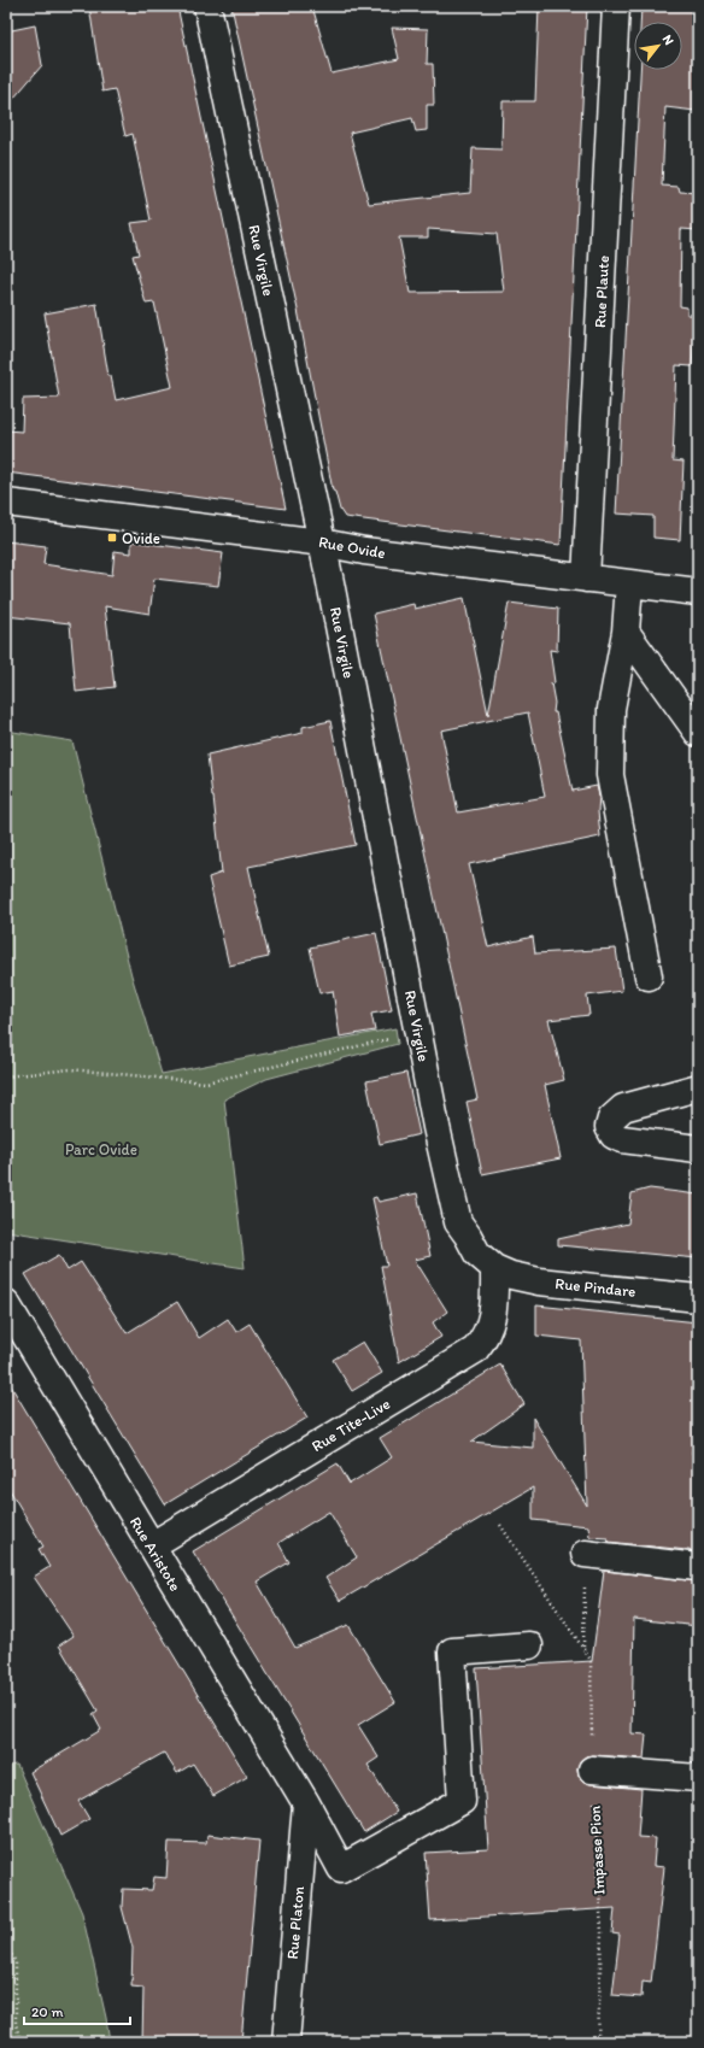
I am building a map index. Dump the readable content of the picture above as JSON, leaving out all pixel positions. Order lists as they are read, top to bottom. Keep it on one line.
{"streets":{"street":["Rue Virgile","Rue Plaute","Rue Ovide","Rue Pindare","Rue Tite-Live","Rue Aristote","Rue Platon"],"path":["Impasse Pion"]},"crossings":[["Rue Virgile","Rue Ovide"],["Rue Virgile","Rue Pindare"],["Rue Virgile","Rue Tite-Live"],["Rue Plaute","Rue Ovide"],["Rue Pindare","Rue Tite-Live"],["Rue Tite-Live","Rue Aristote"],["Rue Aristote","Rue Platon"]],"parks":["Parc Ovide"],"places":{"transit":["Ovide"]},"scale_bar":"20 m","north":"top right"}
